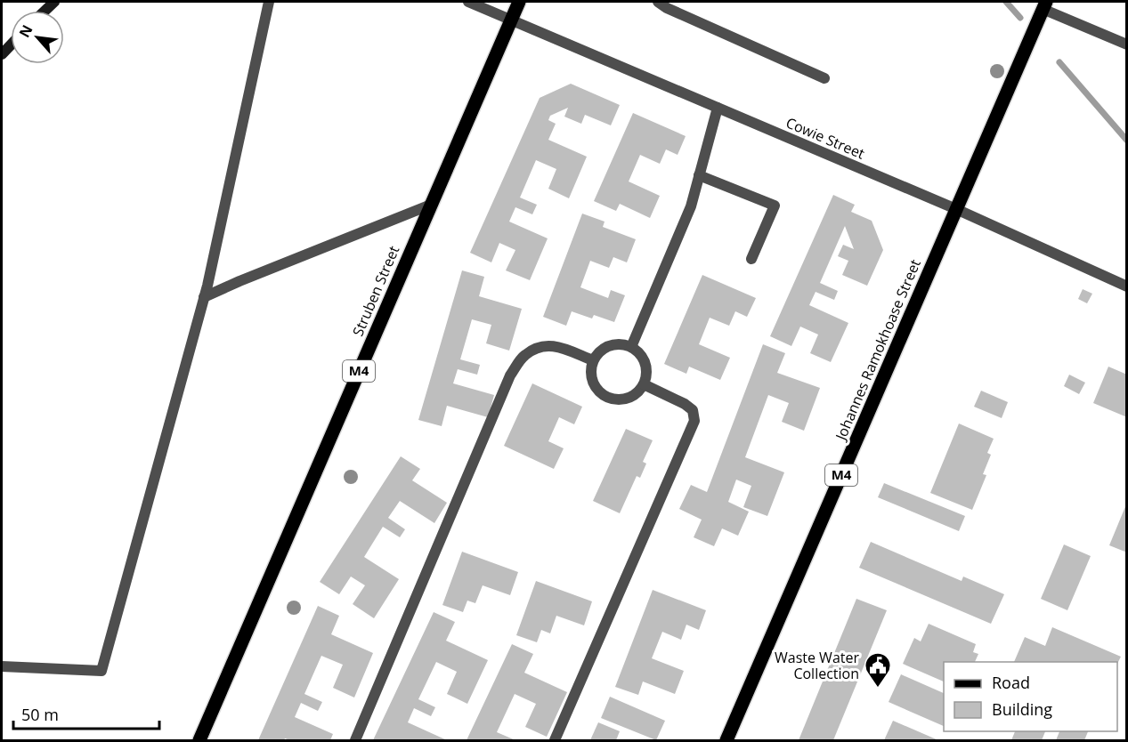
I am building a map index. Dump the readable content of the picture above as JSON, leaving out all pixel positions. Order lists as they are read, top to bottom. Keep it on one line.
{"streets":{"main road":["Struben Street","Johannes Ramokhoase Street","M4"],"street":["Cowie Street"]},"crossings":[["Cowie Street","Struben Street"],["Cowie Street","Johannes Ramokhoase Street"]],"places":{"public building":["Waste Water Collection"]},"legend":["Road","Building"],"scale_bar":"50 m","north":"top left"}
